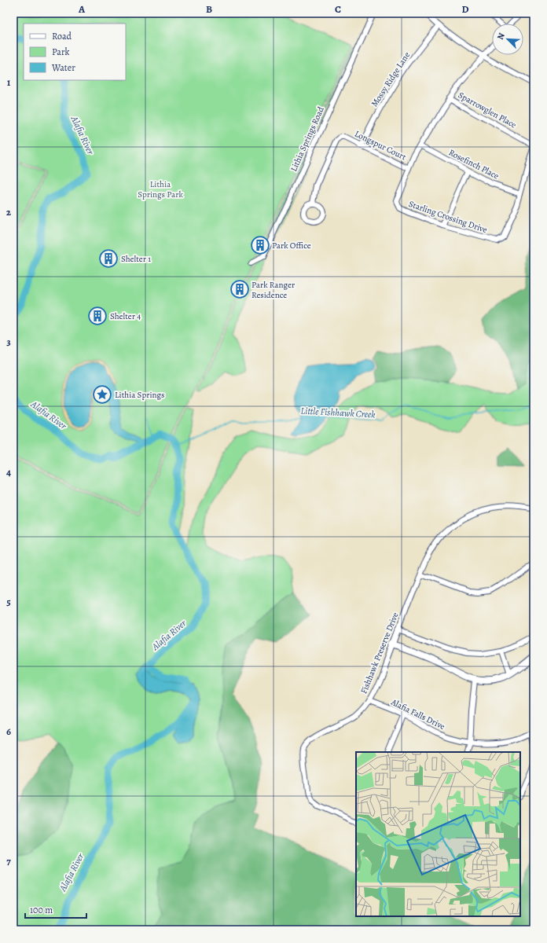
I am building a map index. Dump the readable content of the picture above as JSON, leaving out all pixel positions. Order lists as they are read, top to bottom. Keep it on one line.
{"streets":{"street":["Mossy Ridge Lane","Sparrowglen Place","Lithia Springs Road","Longspur Court","Rosefinch Place","Starling Crossing Drive","Fishhawk Preserve Drive","Alafia Falls Drive"]},"crossings":[["Mossy Ridge Lane","Longspur Court"],["Sparrowglen Place","Starling Crossing Drive"],["Longspur Court","Starling Crossing Drive"],["Rosefinch Place","Starling Crossing Drive"],["Fishhawk Preserve Drive","Alafia Falls Drive"]],"water":["Alafia River","Little Fishhawk Creek"],"parks":["Lithia Springs Park"],"places":{"building":["Park Office","Shelter 1","Park Ranger Residence","Shelter 4"],"place":["Lithia Springs"]},"legend":["Road","Park","Water"],"scale_bar":"100 m","north":"top left","grid":{"columns":["A","B","C","D"],"rows":["1","2","3","4","5","6","7"]}}
